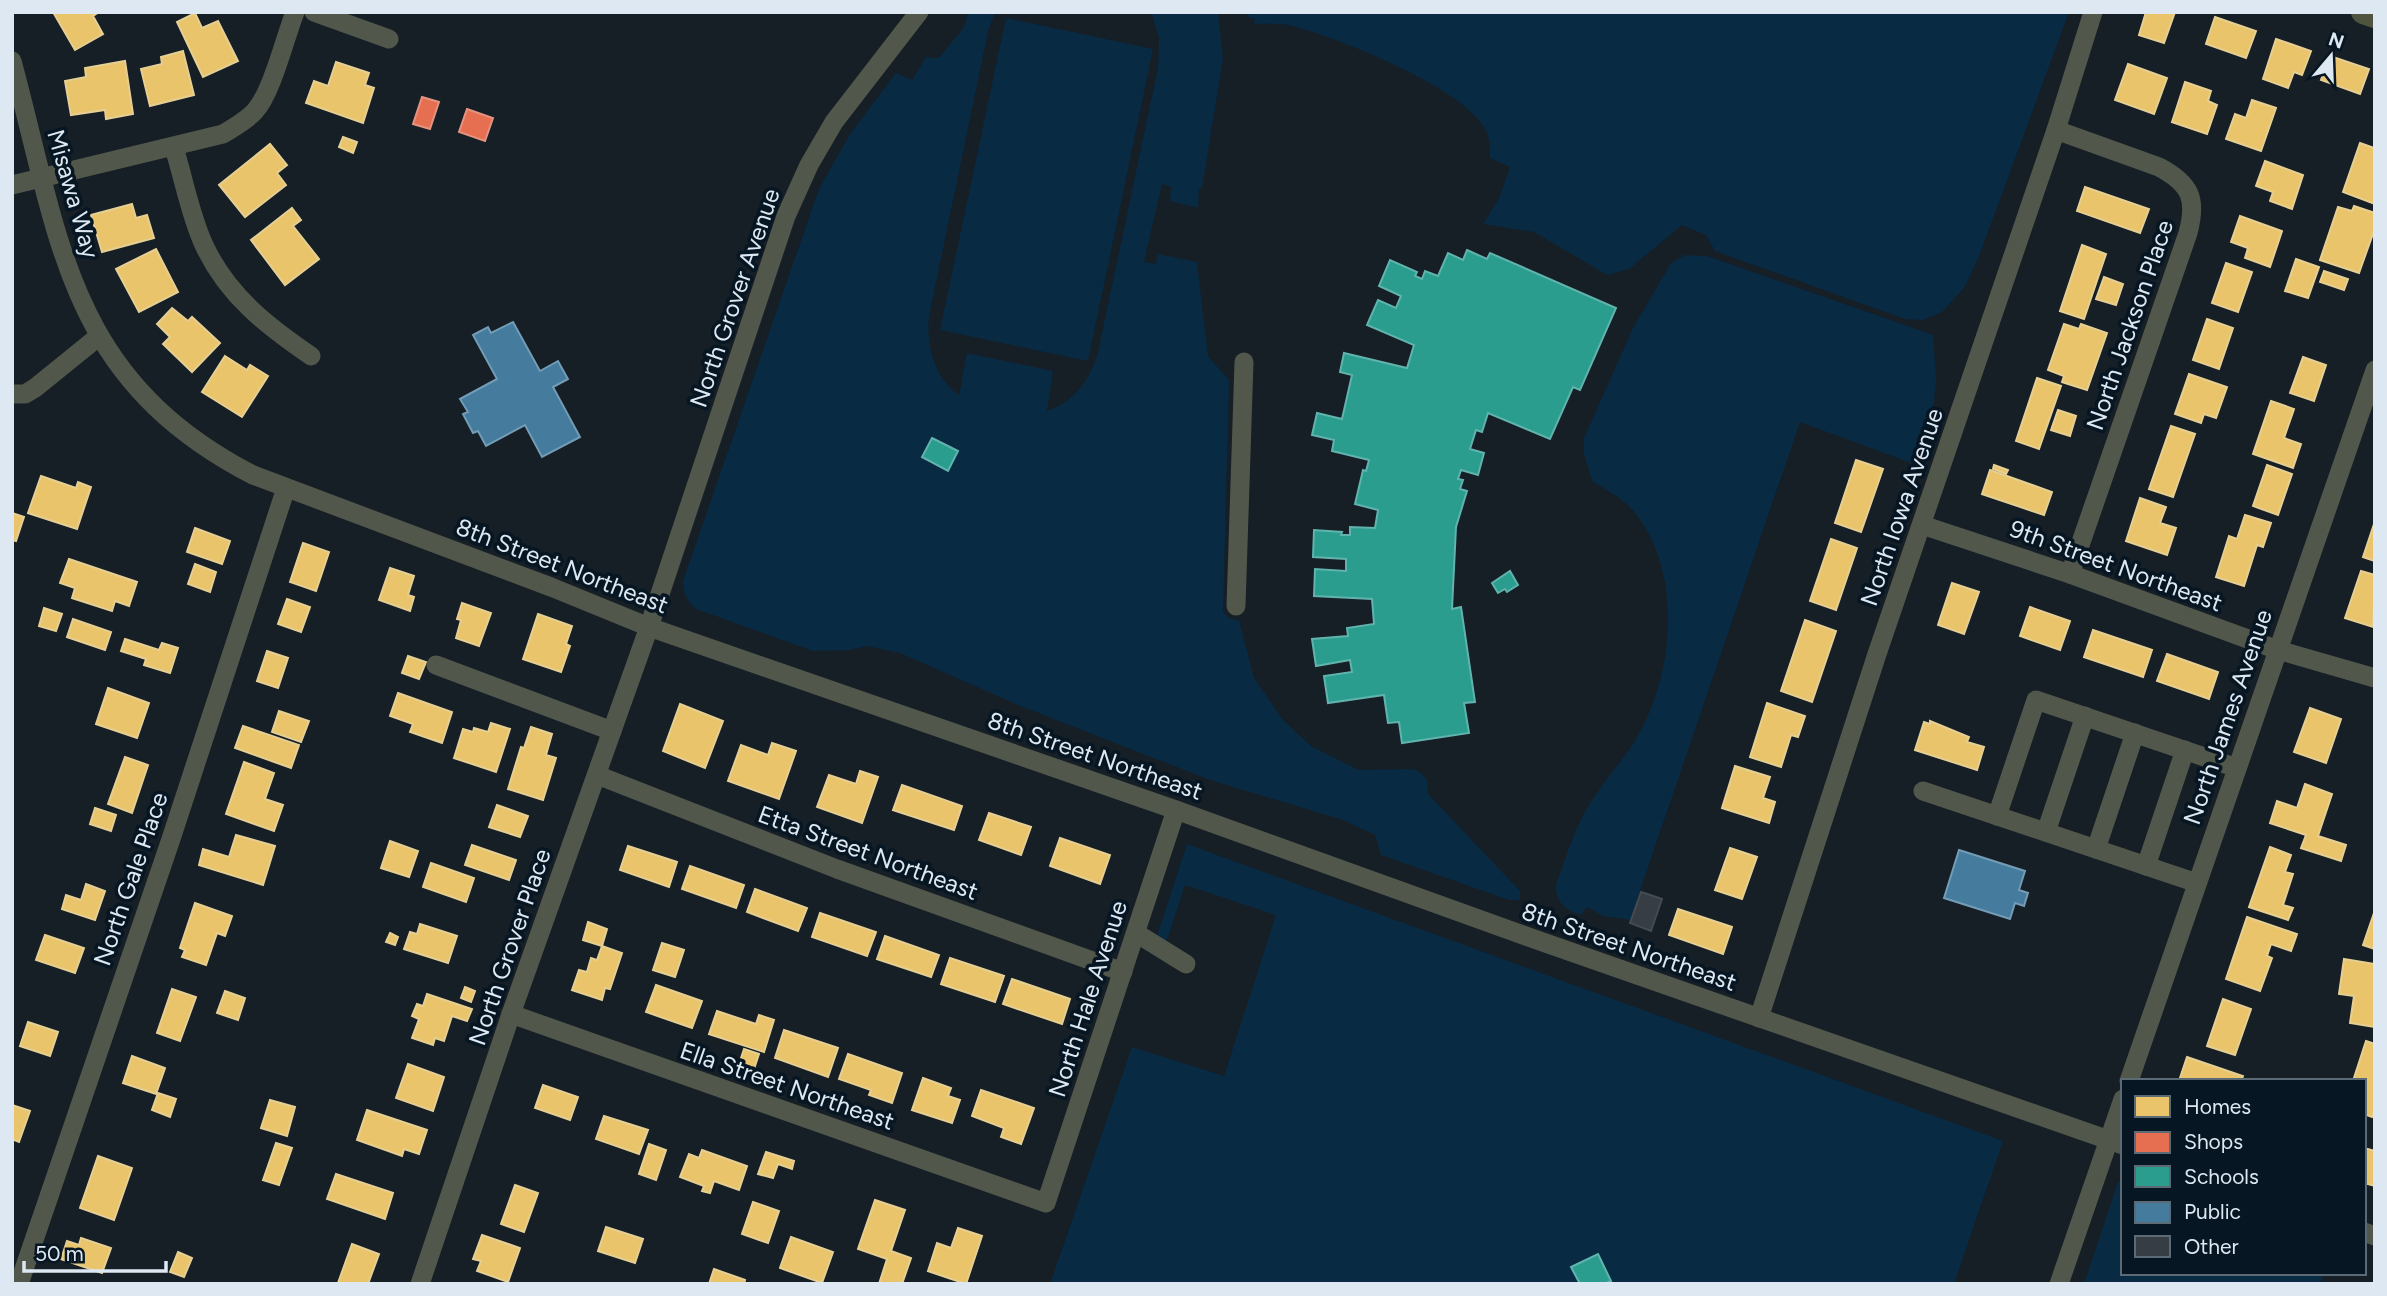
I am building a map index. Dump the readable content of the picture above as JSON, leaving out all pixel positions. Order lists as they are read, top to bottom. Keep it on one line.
{"streets":{"street":["Misawa Way","North Grover Avenue","North Jackson Place","North Iowa Avenue","8th Street Northeast","9th Street Northeast","North James Avenue","Etta Street Northeast","North Gale Place","North Grover Place","North Hale Avenue","Ella Street Northeast"]},"crossings":[["Misawa Way","8th Street Northeast"],["North Grover Avenue","8th Street Northeast"],["North Grover Avenue","North Grover Place"],["North Jackson Place","North Iowa Avenue"],["North Jackson Place","9th Street Northeast"],["North Iowa Avenue","8th Street Northeast"],["North Iowa Avenue","9th Street Northeast"],["8th Street Northeast","North Gale Place"],["8th Street Northeast","North Grover Place"],["8th Street Northeast","North Hale Avenue"],["9th Street Northeast","North James Avenue"],["Etta Street Northeast","North Grover Place"],["Etta Street Northeast","North Hale Avenue"],["North Grover Place","Ella Street Northeast"],["North Hale Avenue","Ella Street Northeast"]],"legend":["Homes","Shops","Schools","Public","Other"],"scale_bar":"50 m","north":"top"}
